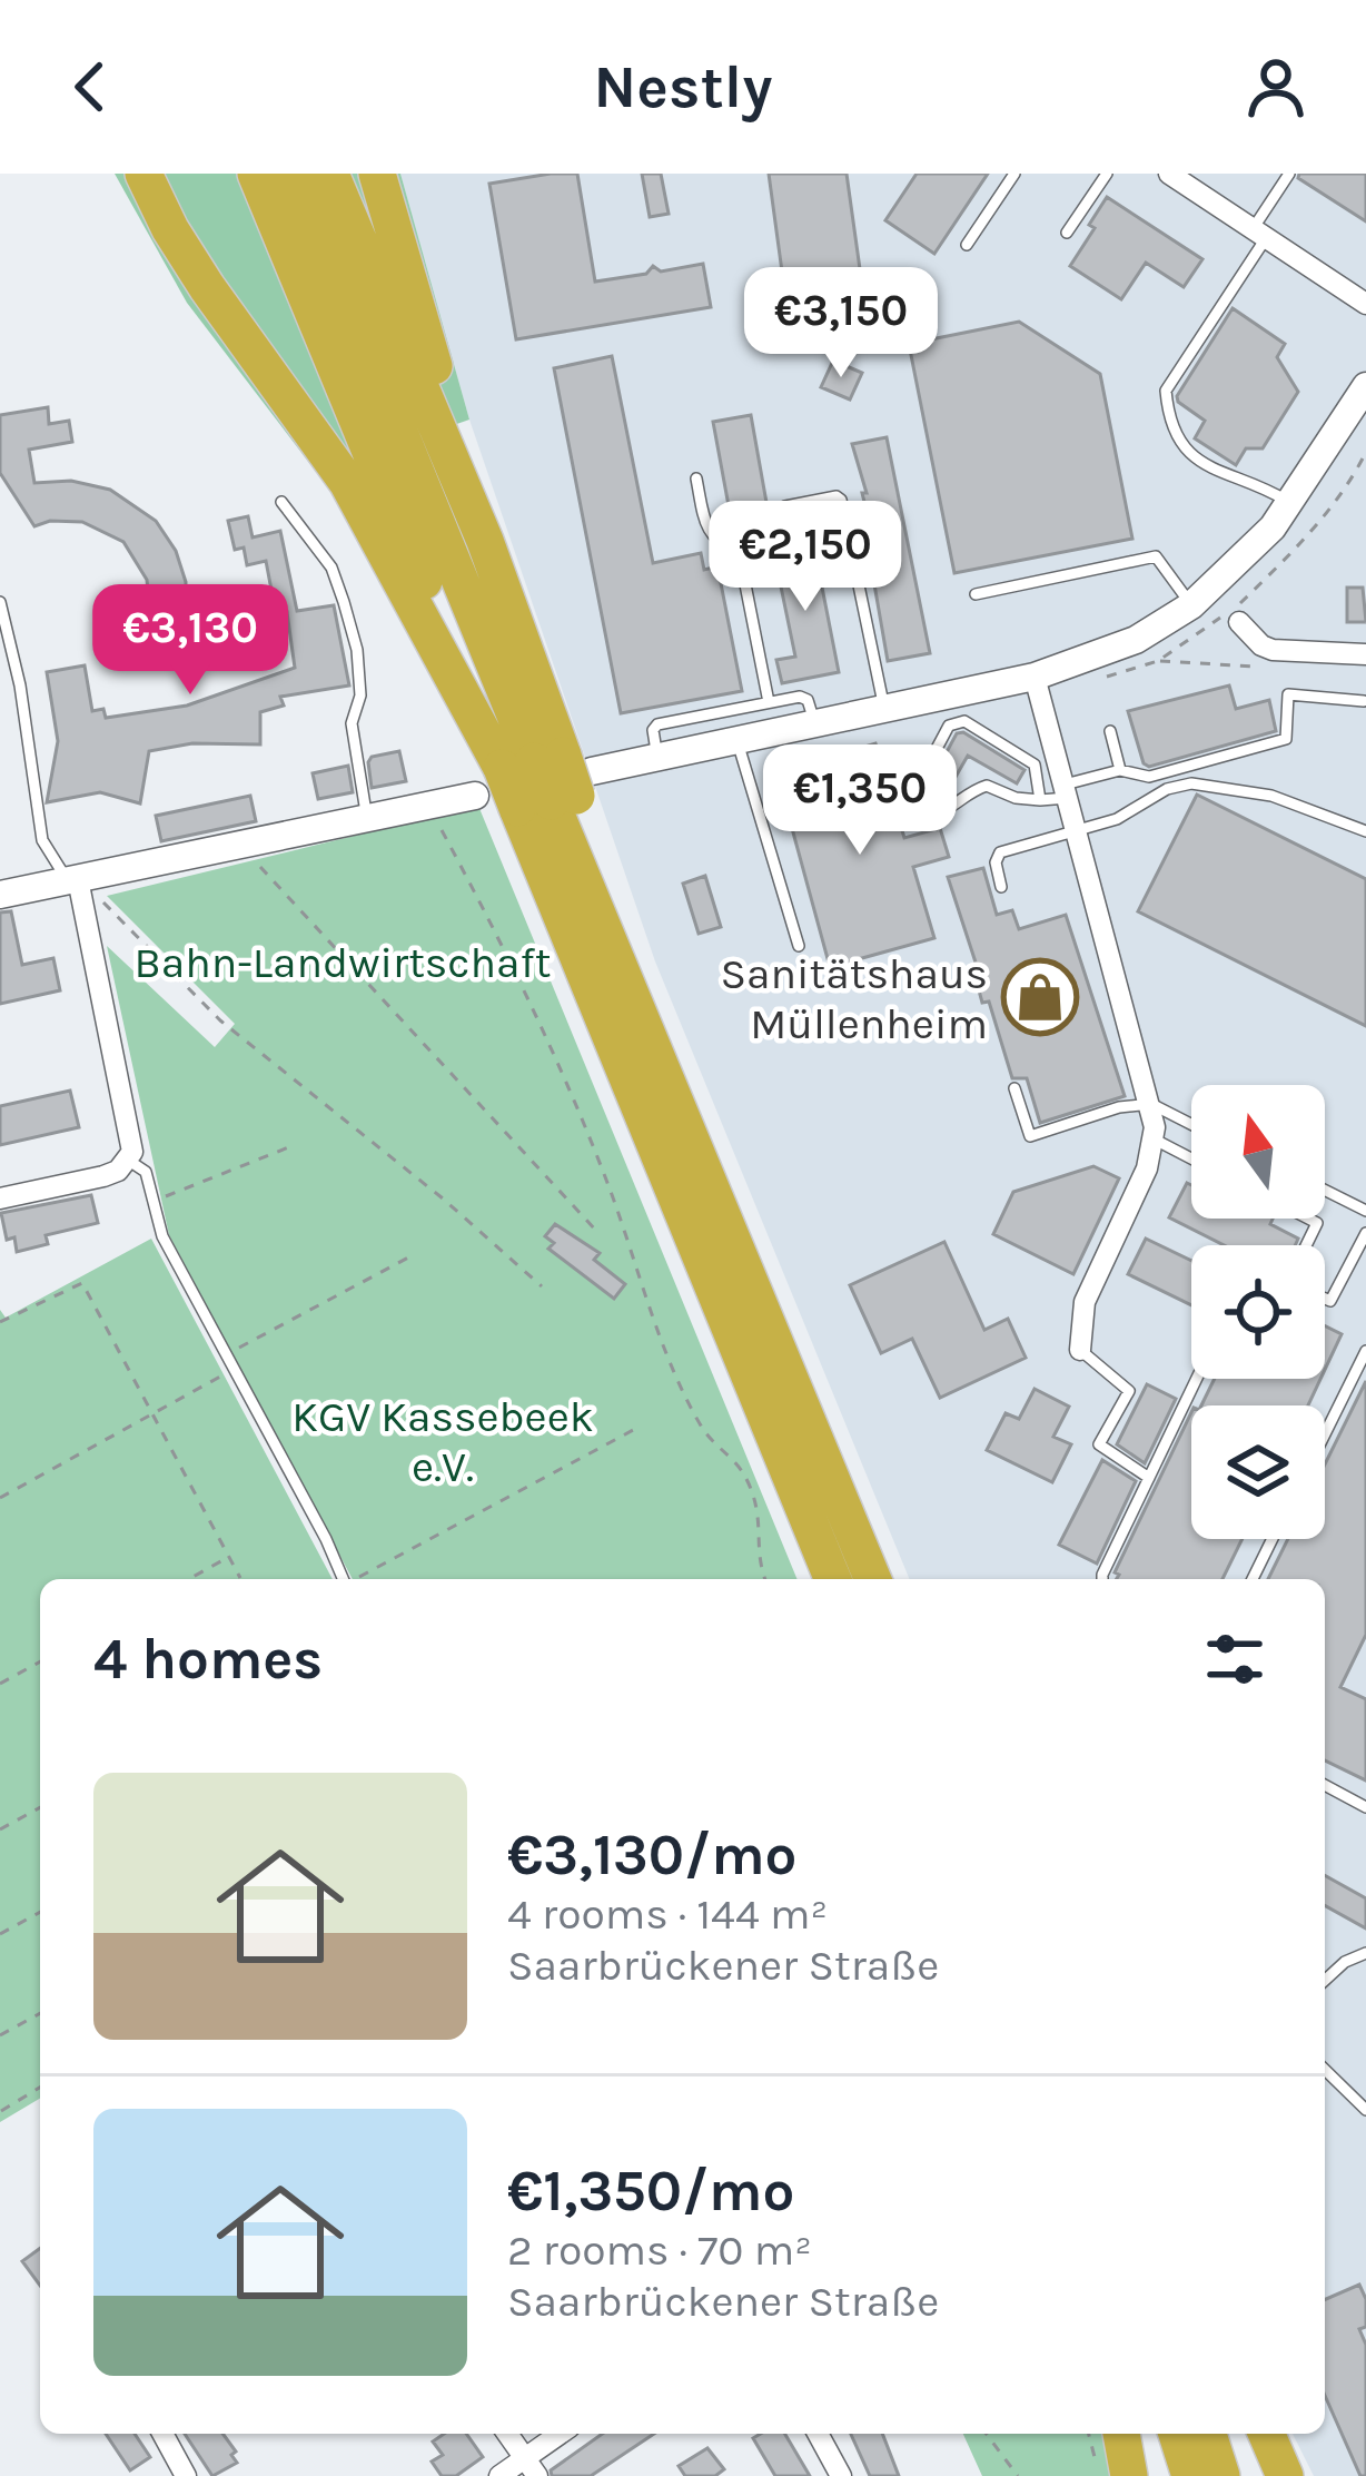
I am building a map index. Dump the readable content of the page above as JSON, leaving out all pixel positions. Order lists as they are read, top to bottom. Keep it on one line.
{"parks":["Bahn-Landwirtschaft","KGV Kassebeek e.V."],"places":{"shop":["Sanitätshaus Müllenheim"]},"north":"top","page":{"header":"Nestly","price":["€3,150","€2,150","€3,130","€1,350"],"heading":"4 homes","list":[{"name":"€3,130/mo","note":"4 rooms · 144 m² · Saarbrückener Straße"},{"name":"€1,350/mo","note":"2 rooms · 70 m² · Saarbrückener Straße"}]}}
